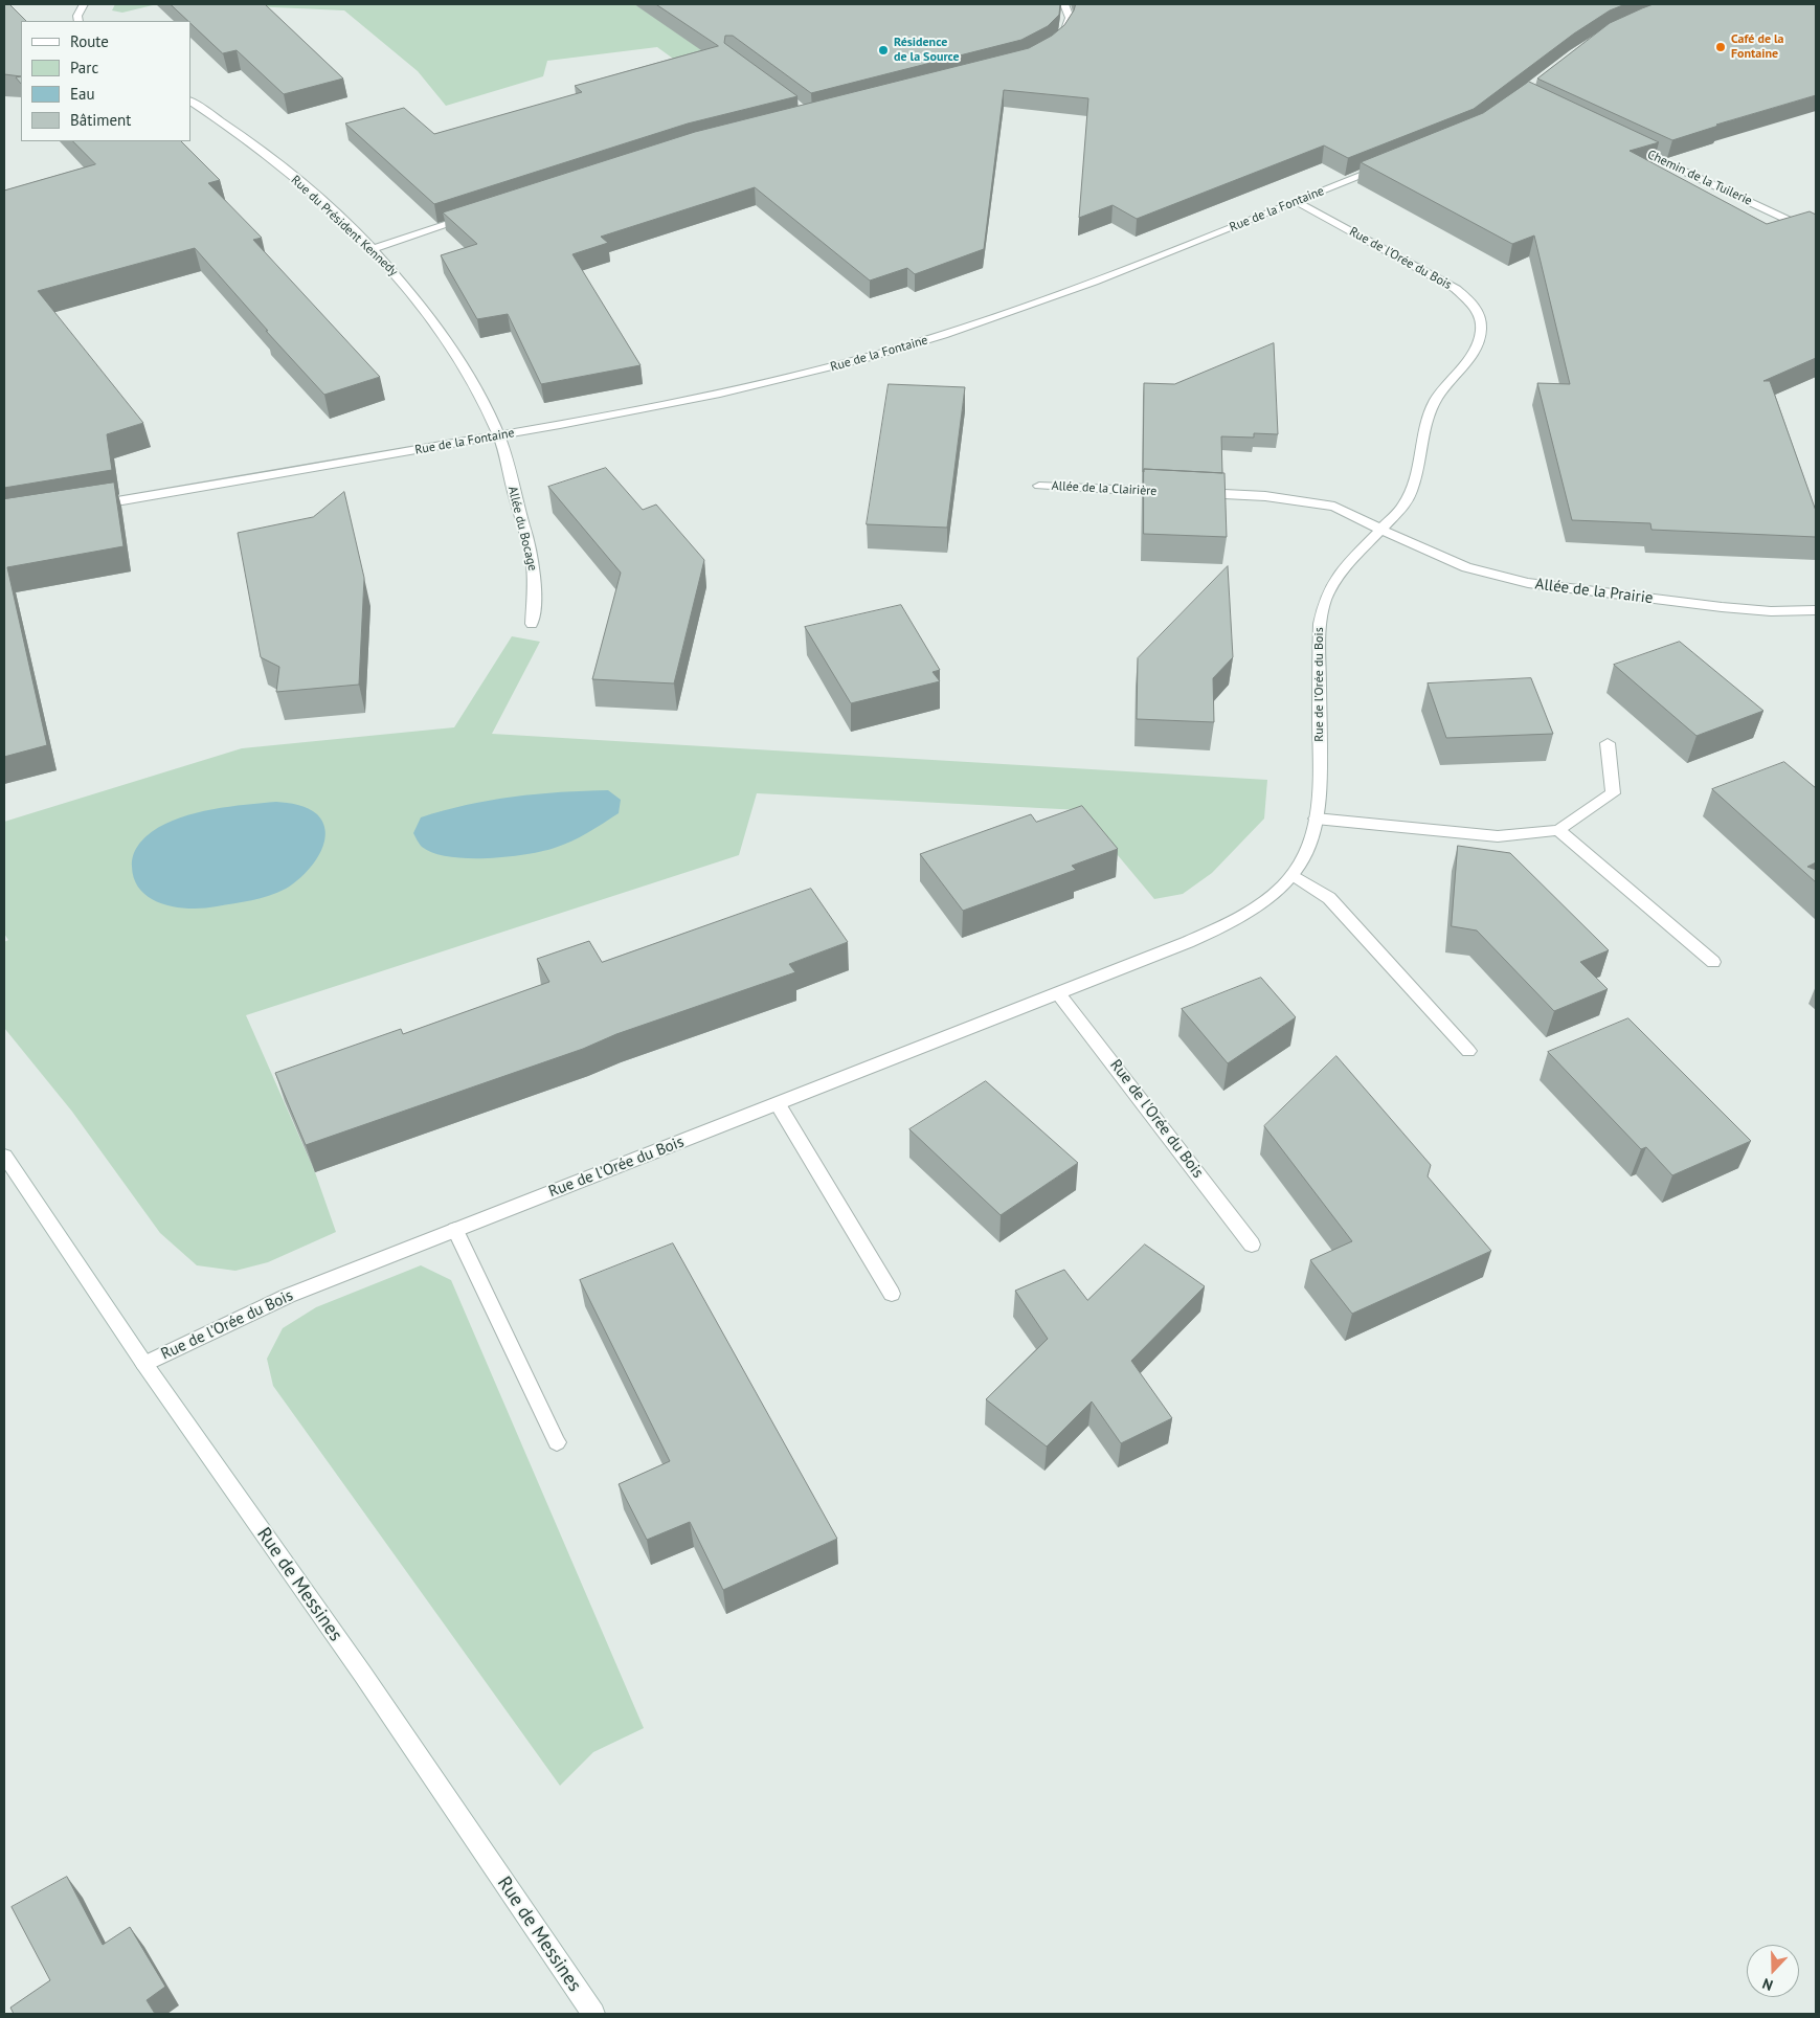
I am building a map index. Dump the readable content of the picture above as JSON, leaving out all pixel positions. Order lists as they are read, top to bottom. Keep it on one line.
{"streets":{"street":["Chemin de la Tuilerie","Rue de la Fontaine","Rue du Président Kennedy","Rue de l'Orée du Bois","Allée de la Clairière","Allée du Bocage","Allée de la Prairie","Rue de Messines"]},"crossings":[["Rue de la Fontaine","Rue du Président Kennedy"],["Rue de la Fontaine","Rue de l'Orée du Bois"],["Rue de la Fontaine","Allée du Bocage"],["Rue du Président Kennedy","Allée du Bocage"],["Rue de l'Orée du Bois","Allée de la Prairie"],["Rue de l'Orée du Bois","Rue de Messines"]],"places":["Café de la Fontaine","Résidence de la Source"],"legend":["Route","Parc","Eau","Bâtiment"],"north":"bottom"}
